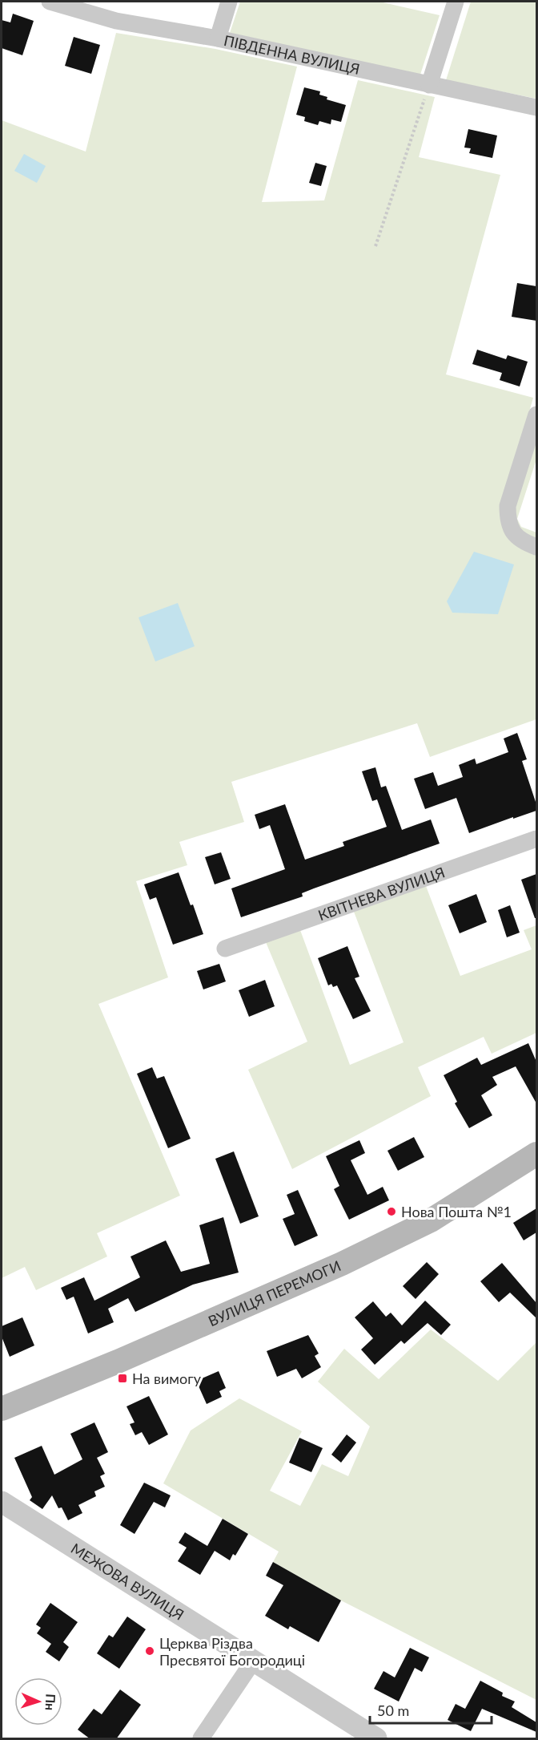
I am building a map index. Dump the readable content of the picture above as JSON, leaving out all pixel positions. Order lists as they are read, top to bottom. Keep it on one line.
{"streets":{"main road":["ВУЛИЦЯ ПЕРЕМОГИ"],"street":["ПІВДЕННА ВУЛИЦЯ","КВІТНЕВА ВУЛИЦЯ","МЕЖОВА ВУЛИЦЯ"]},"places":{"other":["Нова Пошта №1","Церква Різдва Пресвятої Богородиці"],"transit":["На вимогу"]},"scale_bar":"50 m","north":"right"}
